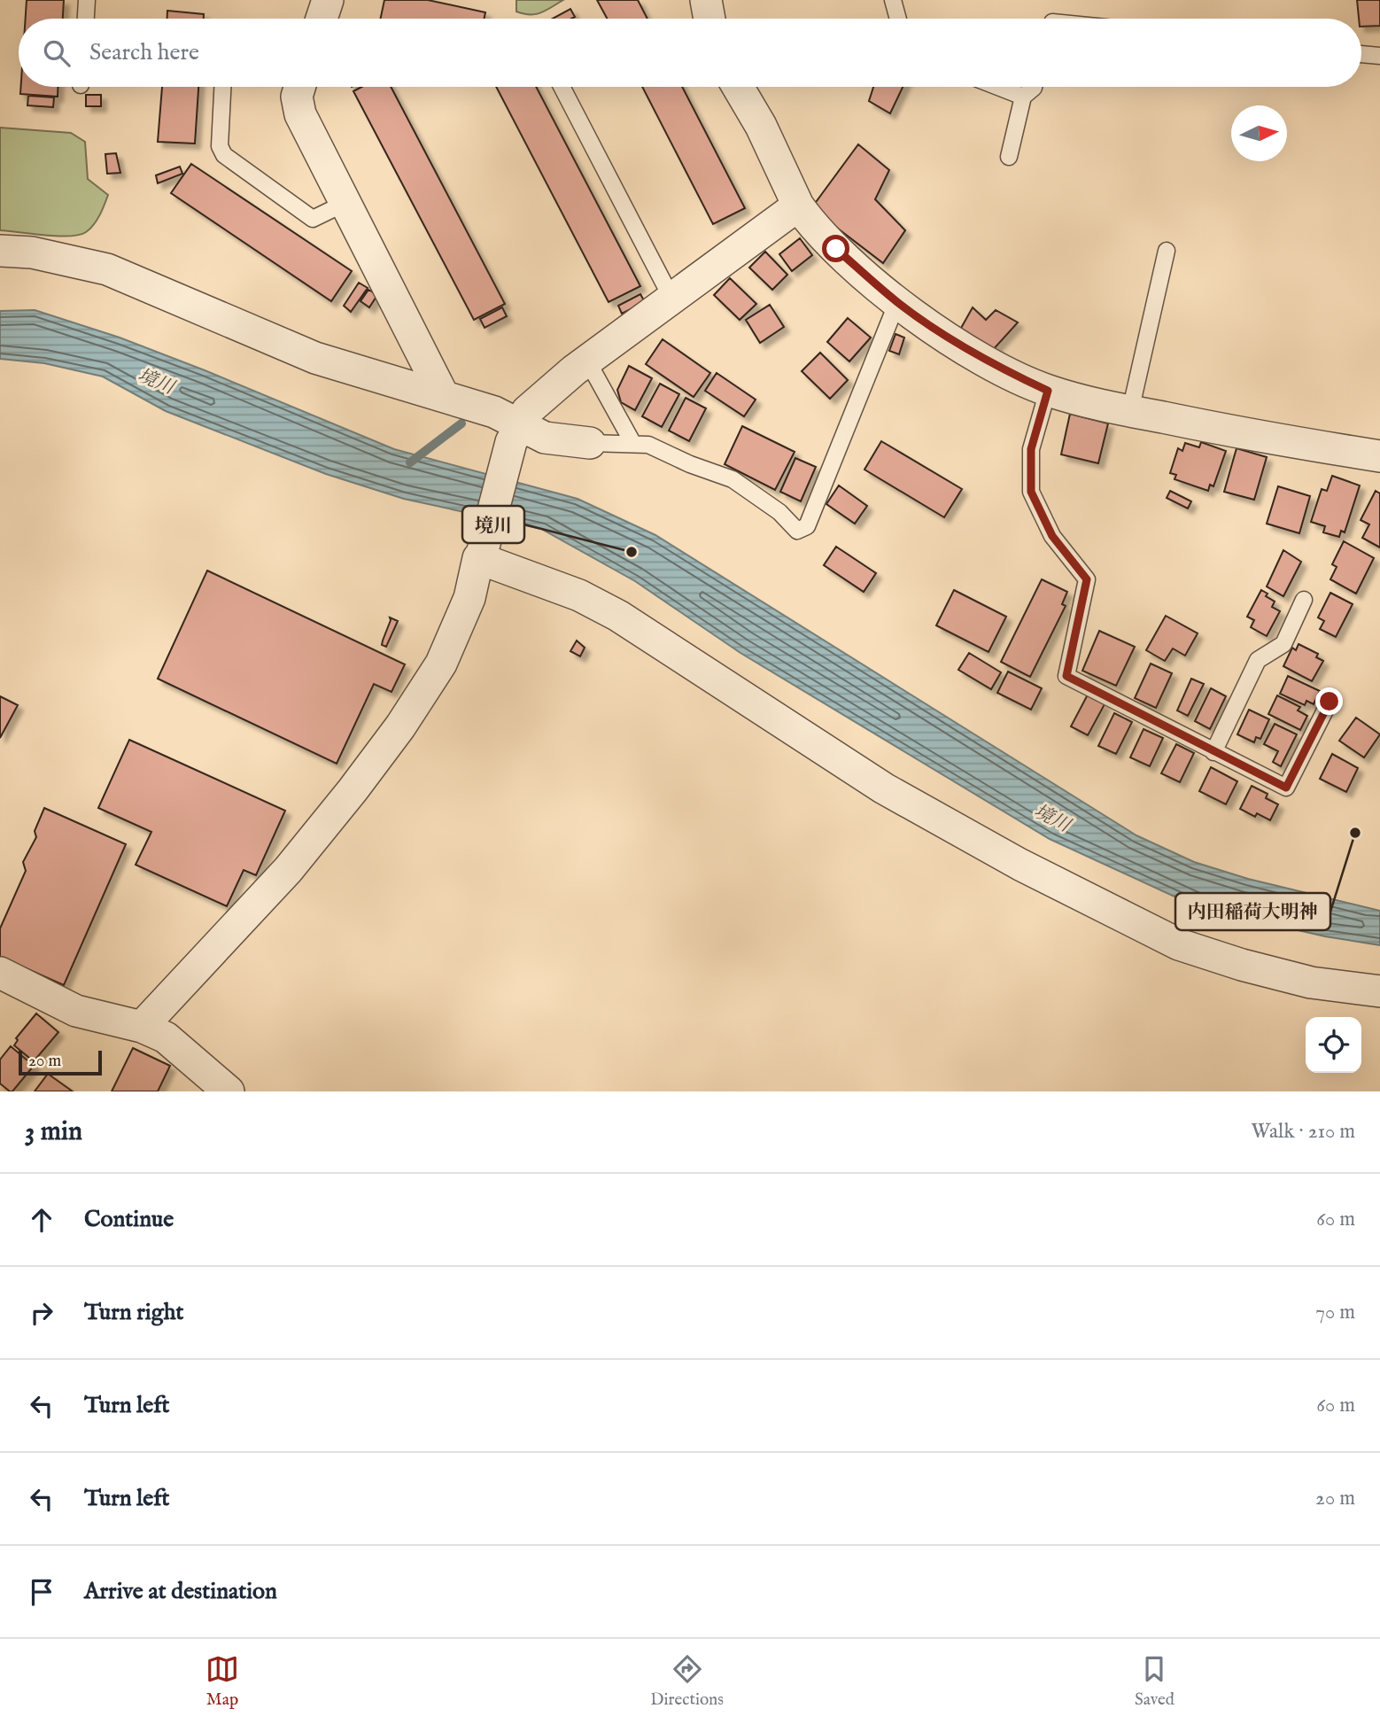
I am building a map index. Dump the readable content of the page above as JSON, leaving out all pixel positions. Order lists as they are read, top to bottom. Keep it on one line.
{"water":["境川"],"places":["境川","内田稲荷大明神"],"scale_bar":"20 m","north":"right","page":{"search":"Search here","scale":"20 m","heading":["3 min","Walk · 210 m"],"list":[["Continue","60 m"],["Turn right","70 m"],["Turn left","60 m"],["Turn left","20 m"],"Arrive at destination"],"nav":["Map","Directions","Saved"]}}
